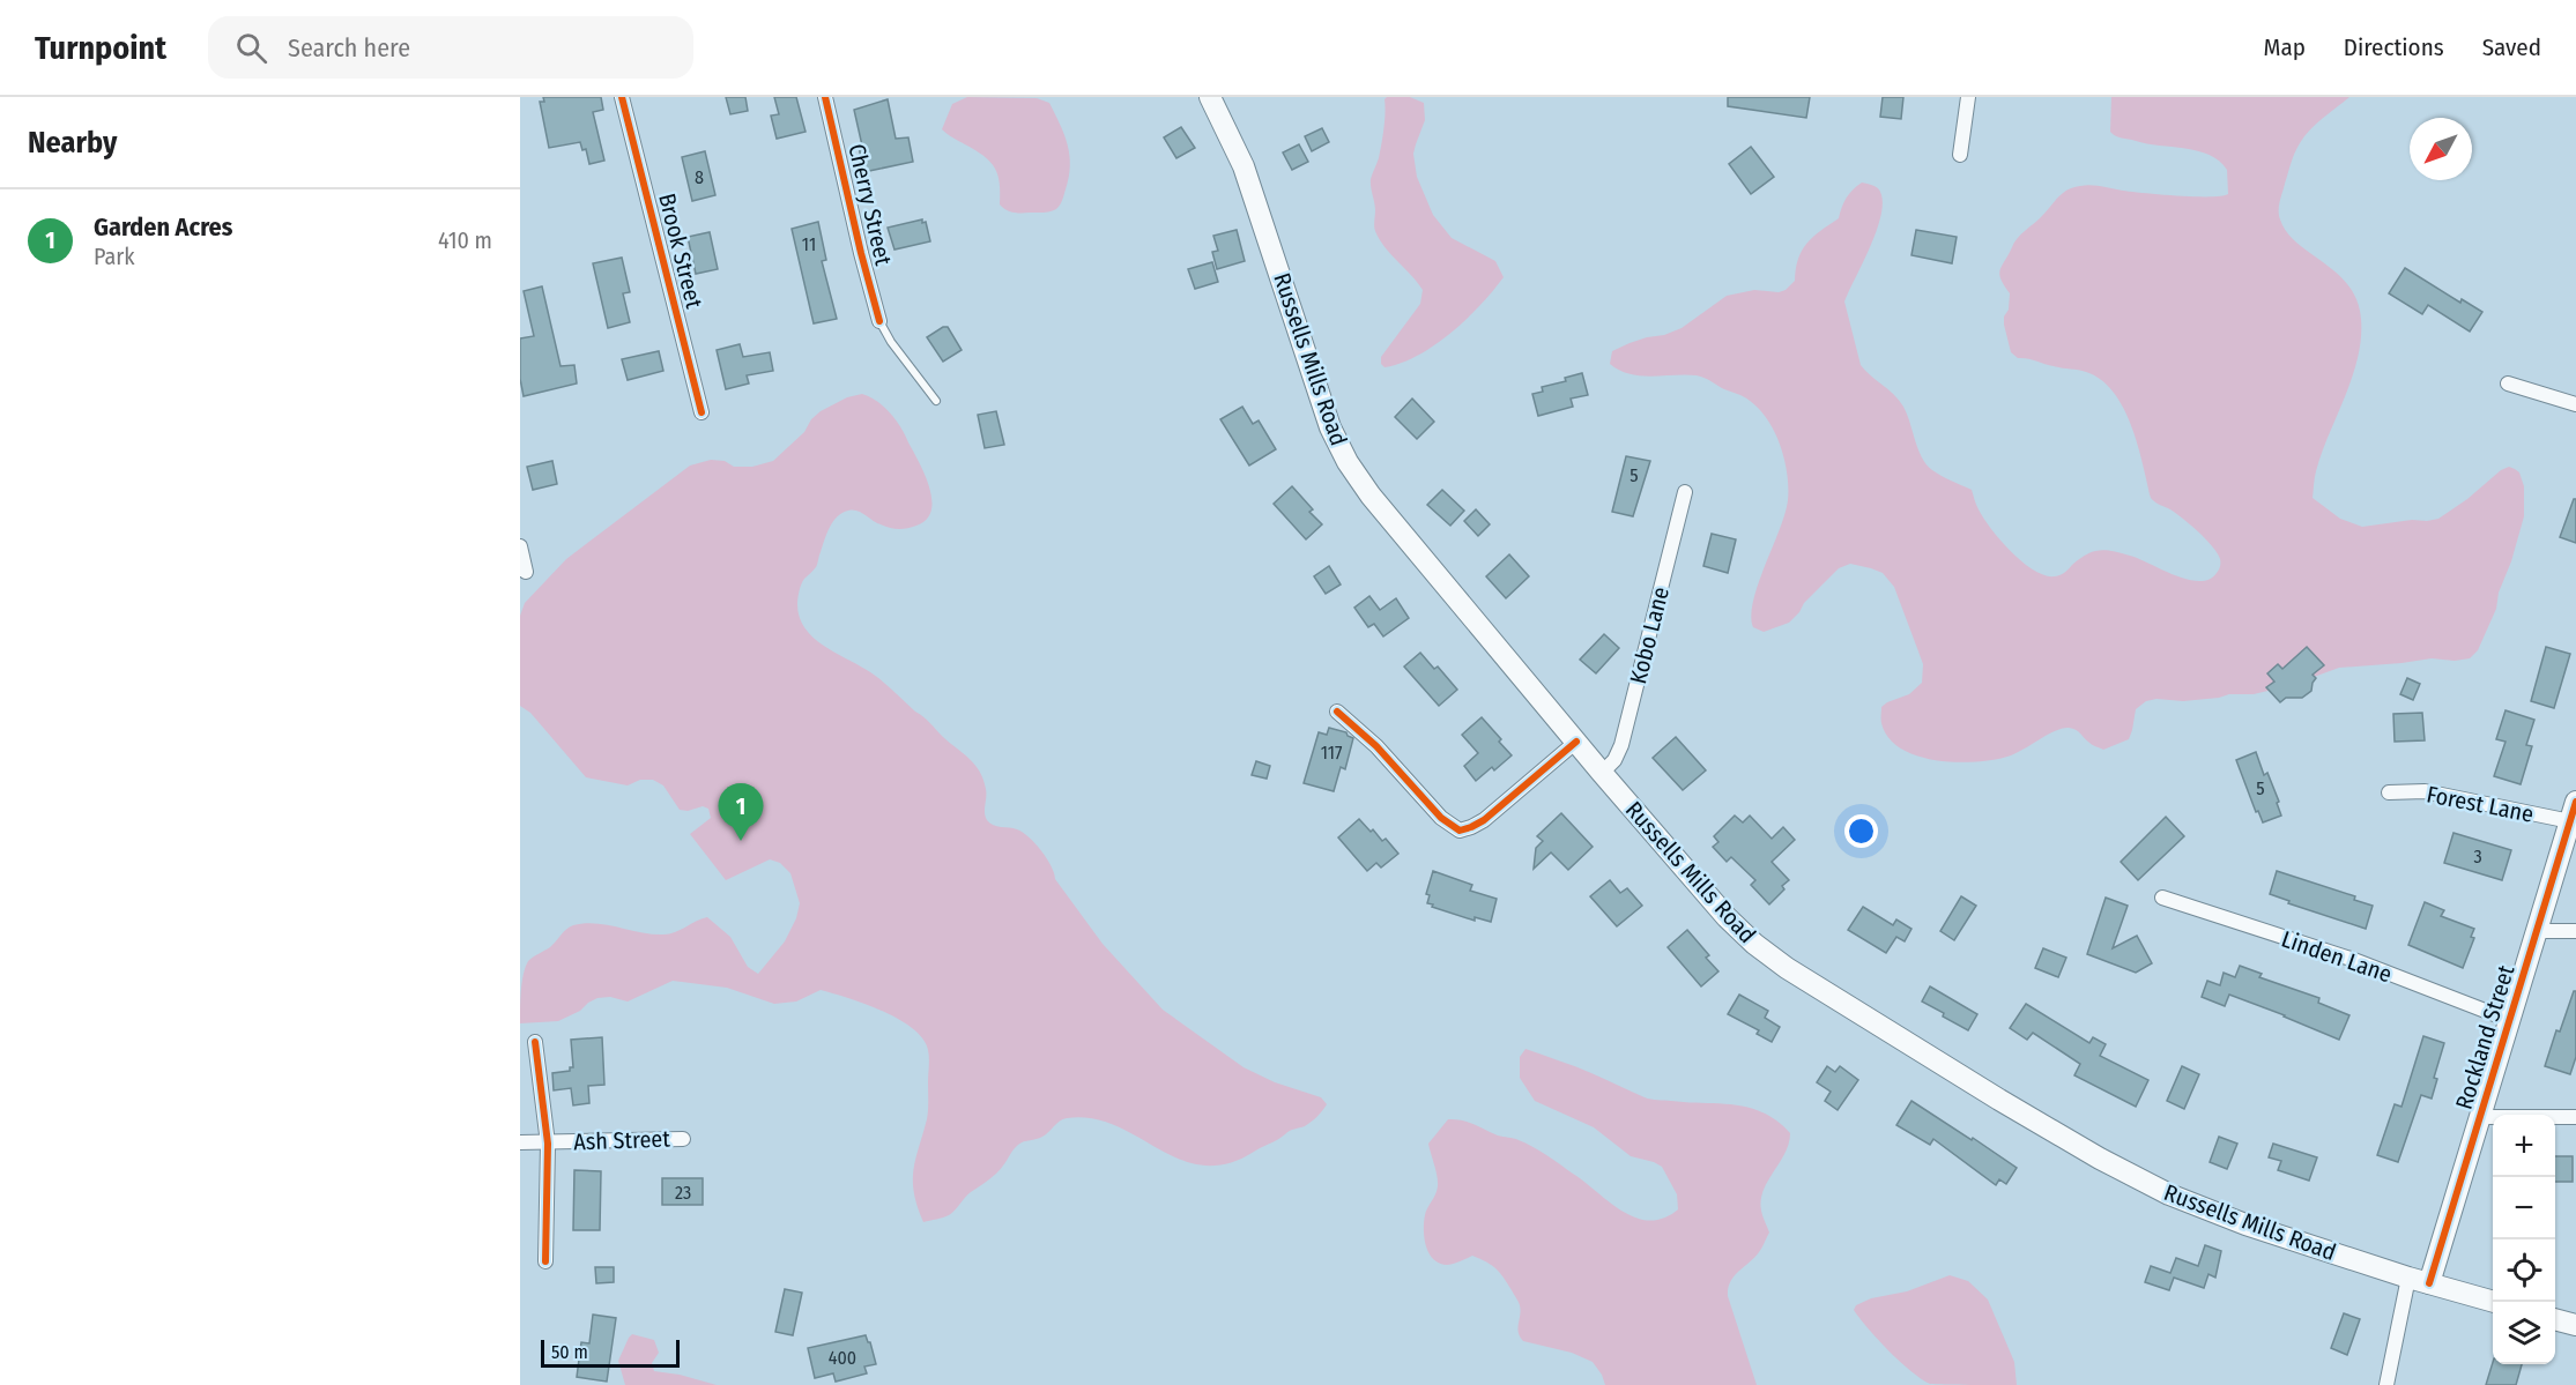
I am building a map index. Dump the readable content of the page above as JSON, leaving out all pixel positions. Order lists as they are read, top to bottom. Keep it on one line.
{"streets":{"main road":["Russells Mills Road","Rockland Street"],"street":["Cherry Street","Brook Street","Kobo Lane","Forest Lane","Linden Lane","Ash Street"]},"crossings":[["Russells Mills Road","Kobo Lane"],["Russells Mills Road","Rockland Street"],["Forest Lane","Rockland Street"],["Linden Lane","Rockland Street"]],"house_numbers":["8","11","5","117","5","3","23","400"],"scale_bar":"50 m","north":"bottom left","page":{"header":"Turnpoint","search":"Search here","nav":["Map","Directions","Saved"],"heading":"Nearby","list":[{"mark":"1","name":"Garden Acres","note":"Park","value":"410 m"}],"pins":"1","map_buttons":["+","−"],"scale":"50 m"}}
